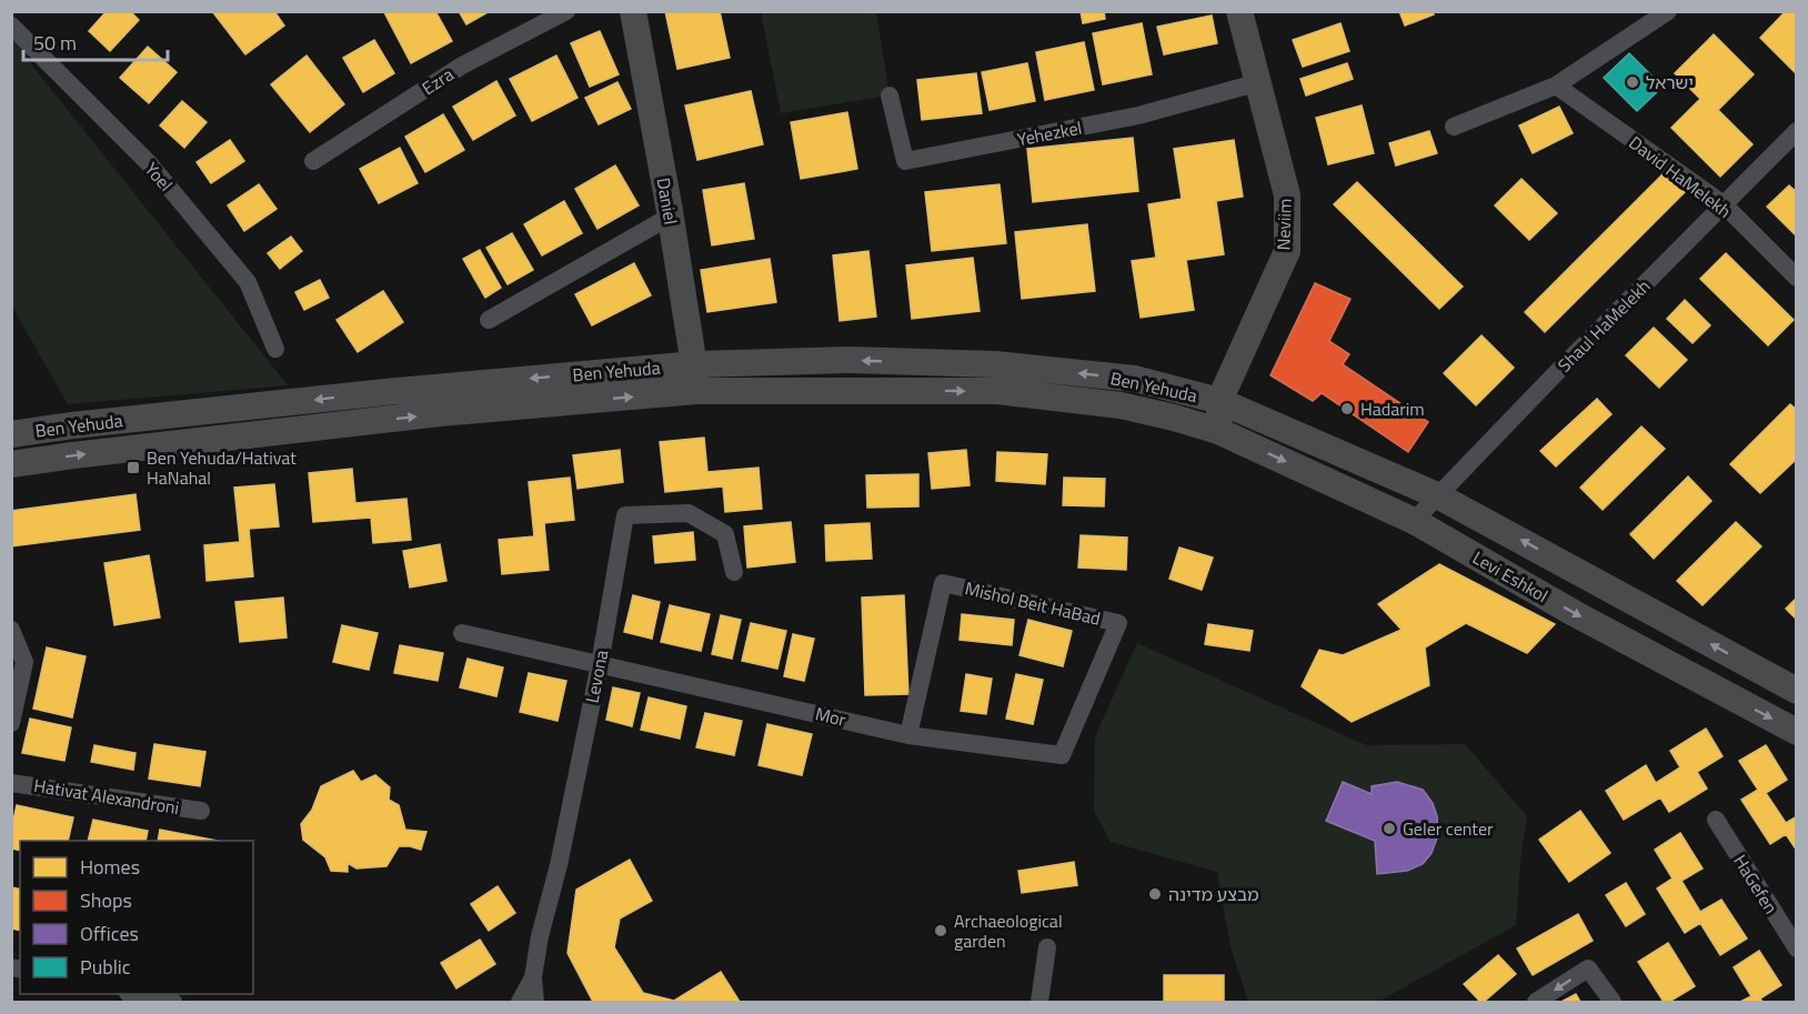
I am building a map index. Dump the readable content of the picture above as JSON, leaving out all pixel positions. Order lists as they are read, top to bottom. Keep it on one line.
{"streets":{"street":["Ezra","Yehezkel","Yoel","David HaMelekh","Daniel","Neviim","Shaul HaMelekh","Ben Yehuda","Levi Eshkol","Mishol Beit HaBad","Levona","Mor","Hativat Alexandroni","HaGefen"]},"crossings":[["Yehezkel","Neviim"],["David HaMelekh","Shaul HaMelekh"],["Daniel","Ben Yehuda"],["Neviim","Ben Yehuda"],["Neviim","Levi Eshkol"],["Shaul HaMelekh","Levi Eshkol"],["Ben Yehuda","Levi Eshkol"],["Mishol Beit HaBad","Mor"],["Levona","Mor"]],"places":{"other":["ישראל","Hadarim","Geler center","מבצע מדינה","Archaeological garden"],"transit":["Ben Yehuda/Hativat HaNahal"]},"legend":["Homes","Shops","Offices","Public"],"scale_bar":"50 m"}
